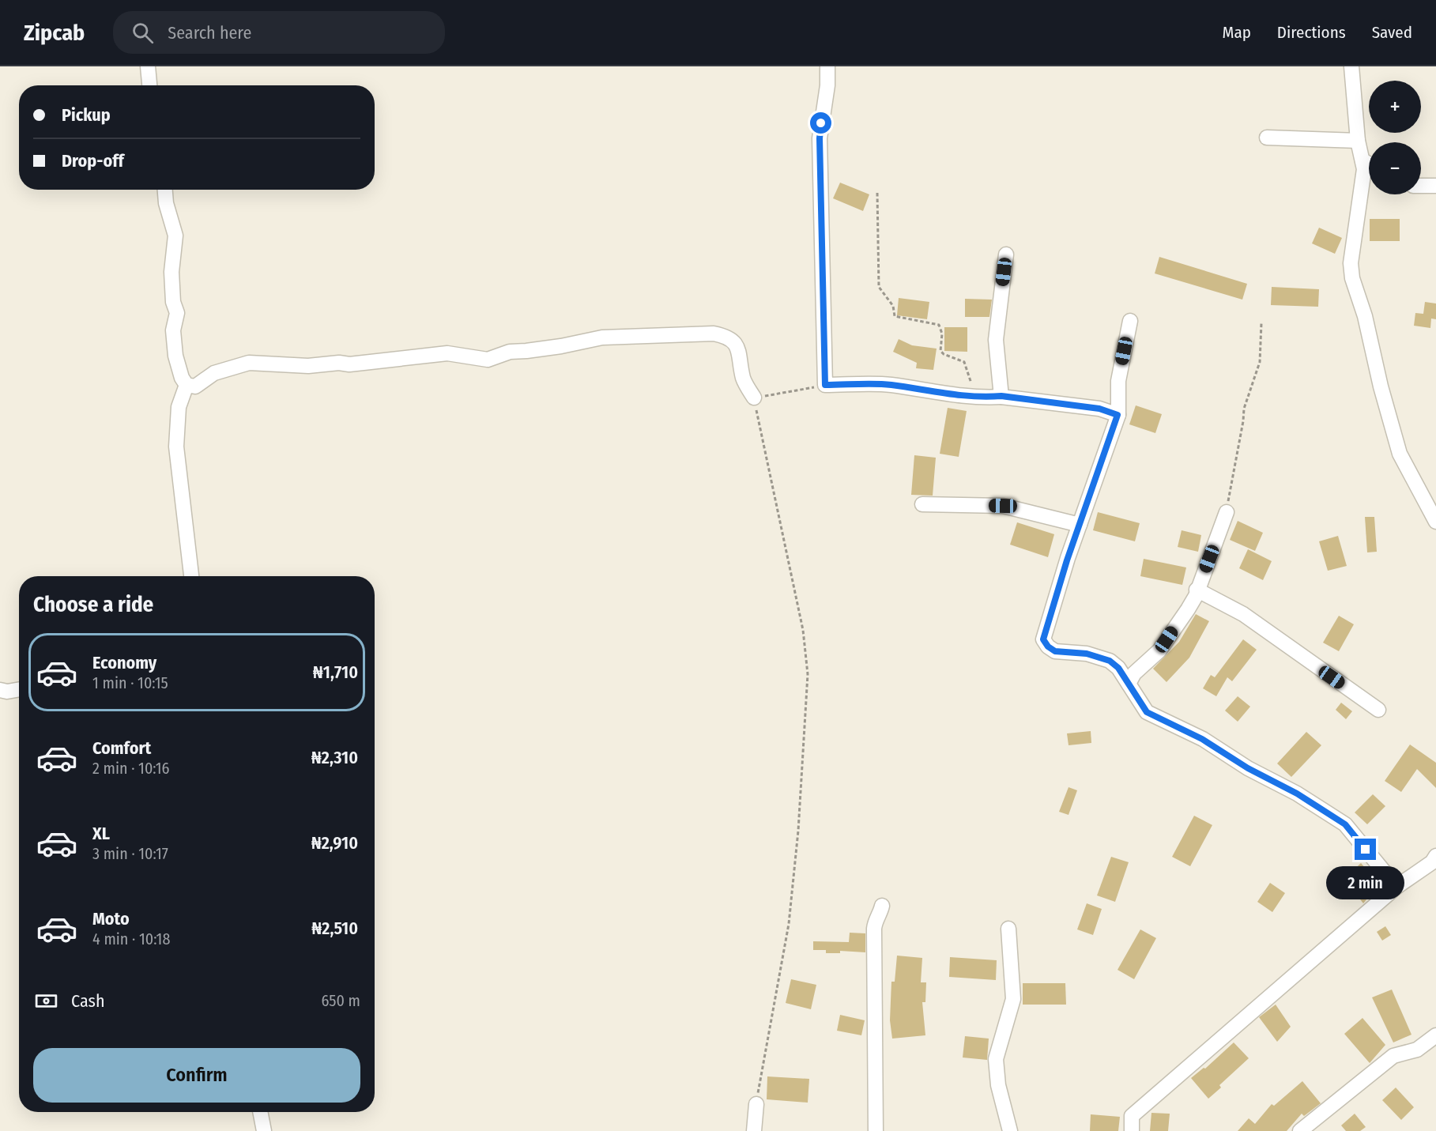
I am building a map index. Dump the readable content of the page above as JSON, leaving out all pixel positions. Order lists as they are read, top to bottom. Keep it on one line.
{"page":{"header":"Zipcab","search":"Search here","nav":["Map","Directions","Saved"],"map_buttons":["+","−"],"banner":["Pickup","Drop-off"],"heading":"Choose a ride","list":[{"name":"Economy","note":"1 min · 10:15","value":"₦1,710"},{"name":"Comfort","note":"2 min · 10:16","value":"₦2,310"},{"name":"XL","note":"3 min · 10:17","value":"₦2,910"},{"name":"Moto","note":"4 min · 10:18","value":"₦2,510"}],"bubble":"2 min","pay":["Cash","650 m"],"buttons":"Confirm"}}
